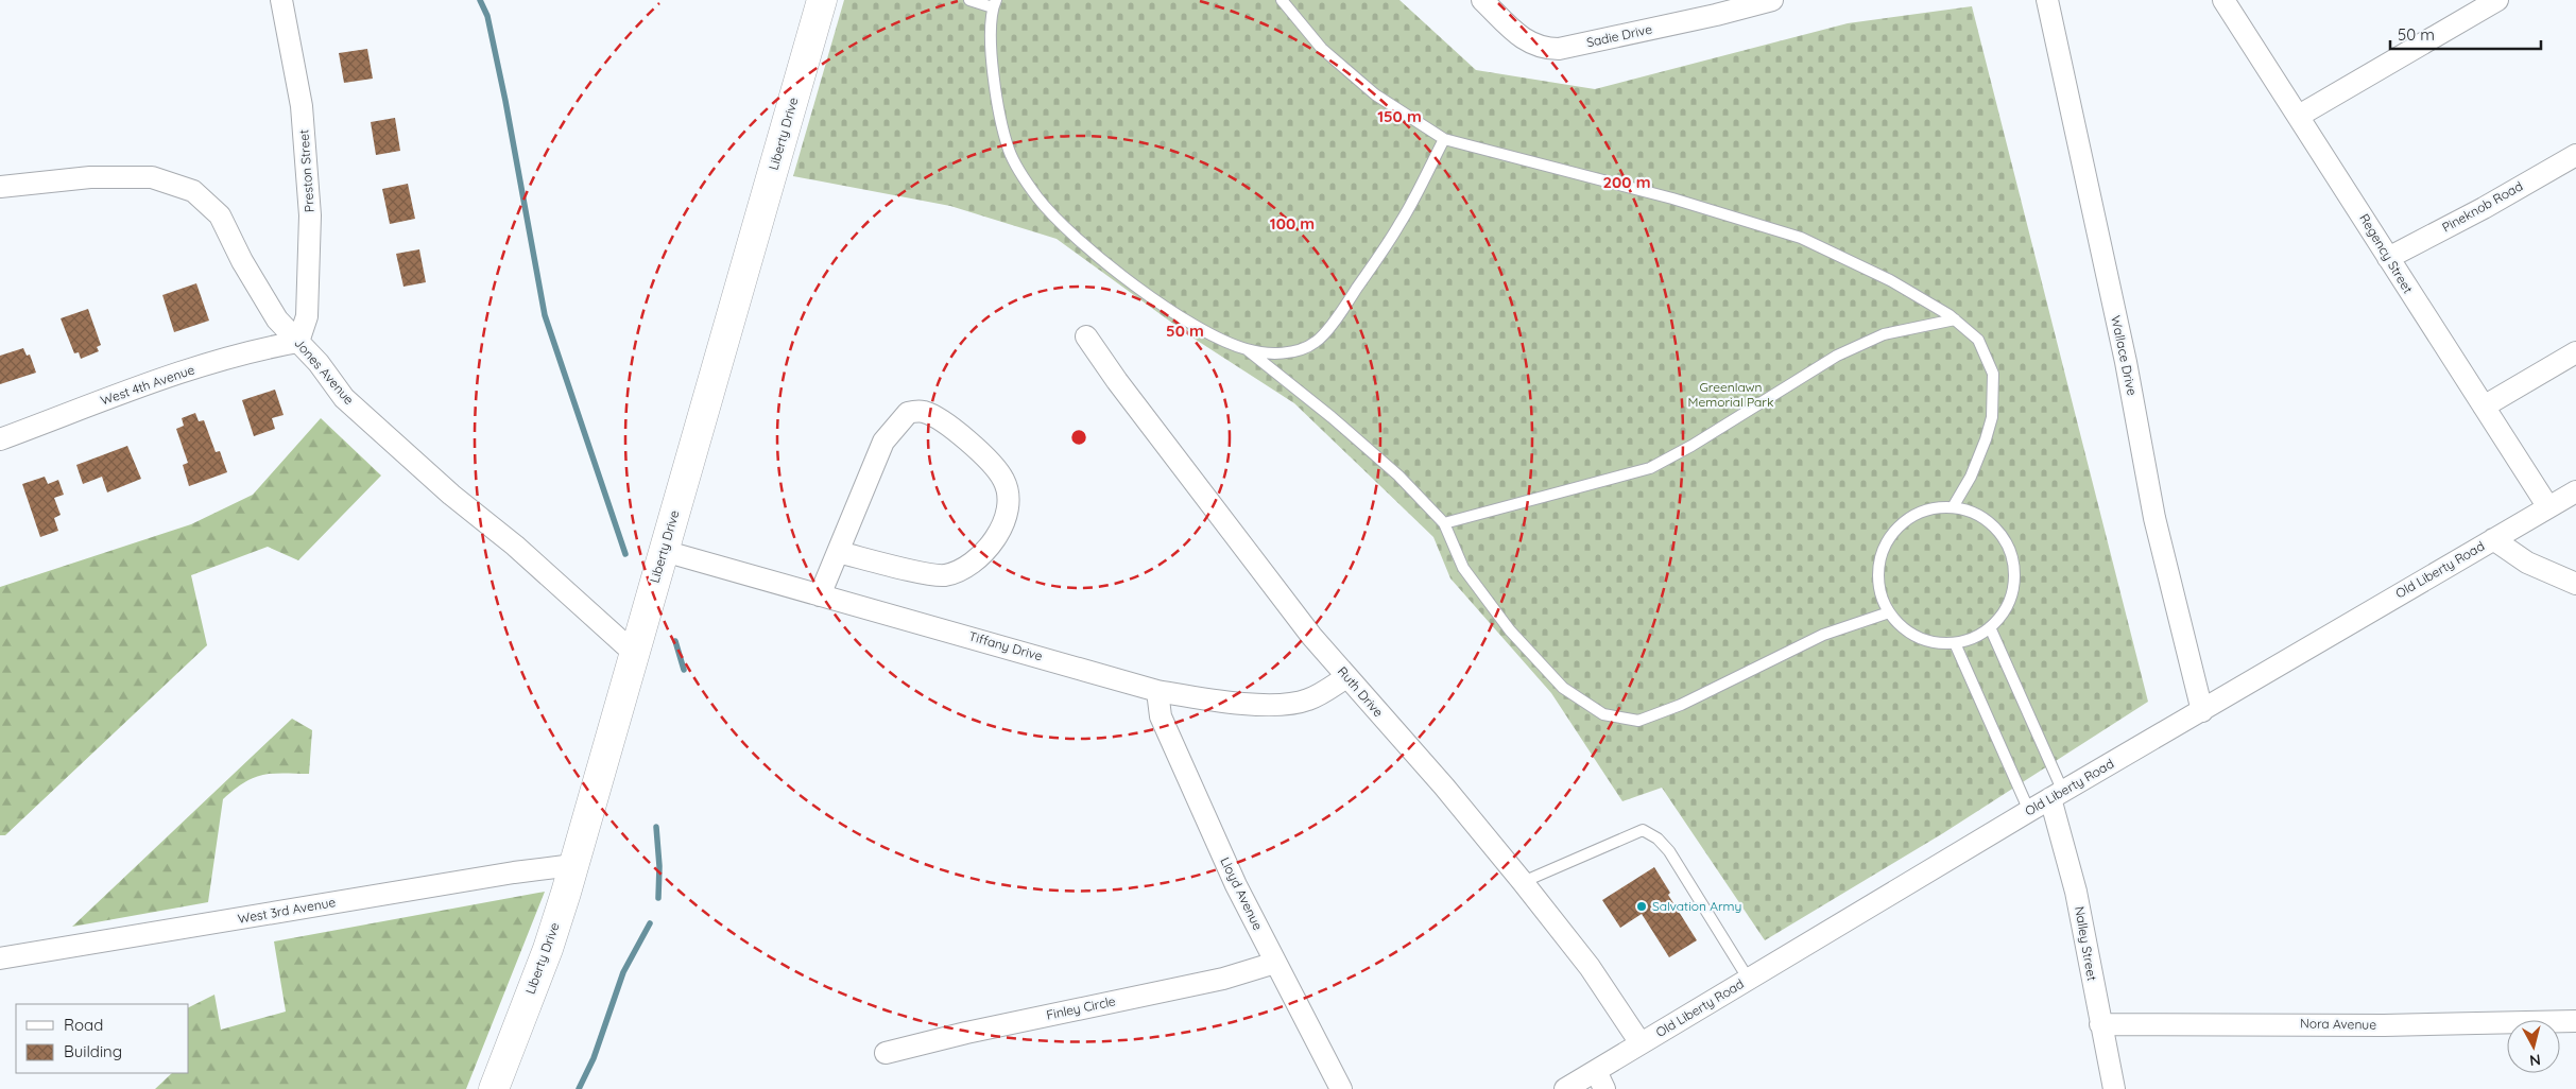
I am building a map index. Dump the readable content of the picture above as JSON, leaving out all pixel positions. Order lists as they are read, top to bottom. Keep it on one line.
{"streets":{"main road":["Liberty Drive"],"street":["Sadie Drive","Preston Street","Pineknob Road","Regency Street","Wallace Drive","Jones Avenue","West 4th Avenue","Old Liberty Road","Tiffany Drive","Ruth Drive","Lloyd Avenue","West 3rd Avenue","Nalley Street","Finley Circle","Nora Avenue"]},"crossings":[["Liberty Drive","Jones Avenue"],["Liberty Drive","Tiffany Drive"],["Liberty Drive","West 3rd Avenue"],["Preston Street","Jones Avenue"],["Preston Street","West 4th Avenue"],["Pineknob Road","Regency Street"],["Regency Street","Old Liberty Road"],["Wallace Drive","Old Liberty Road"],["Jones Avenue","West 4th Avenue"],["Old Liberty Road","Ruth Drive"],["Old Liberty Road","Nalley Street"],["Tiffany Drive","Ruth Drive"],["Tiffany Drive","Lloyd Avenue"],["Lloyd Avenue","Finley Circle"],["Nalley Street","Nora Avenue"]],"parks":["Greenlawn Memorial Park"],"places":["Salvation Army"],"legend":["Road","Building"],"scale_bar":"50 m","north":"bottom","rings":["150 m","200 m","100 m","50 m"]}
